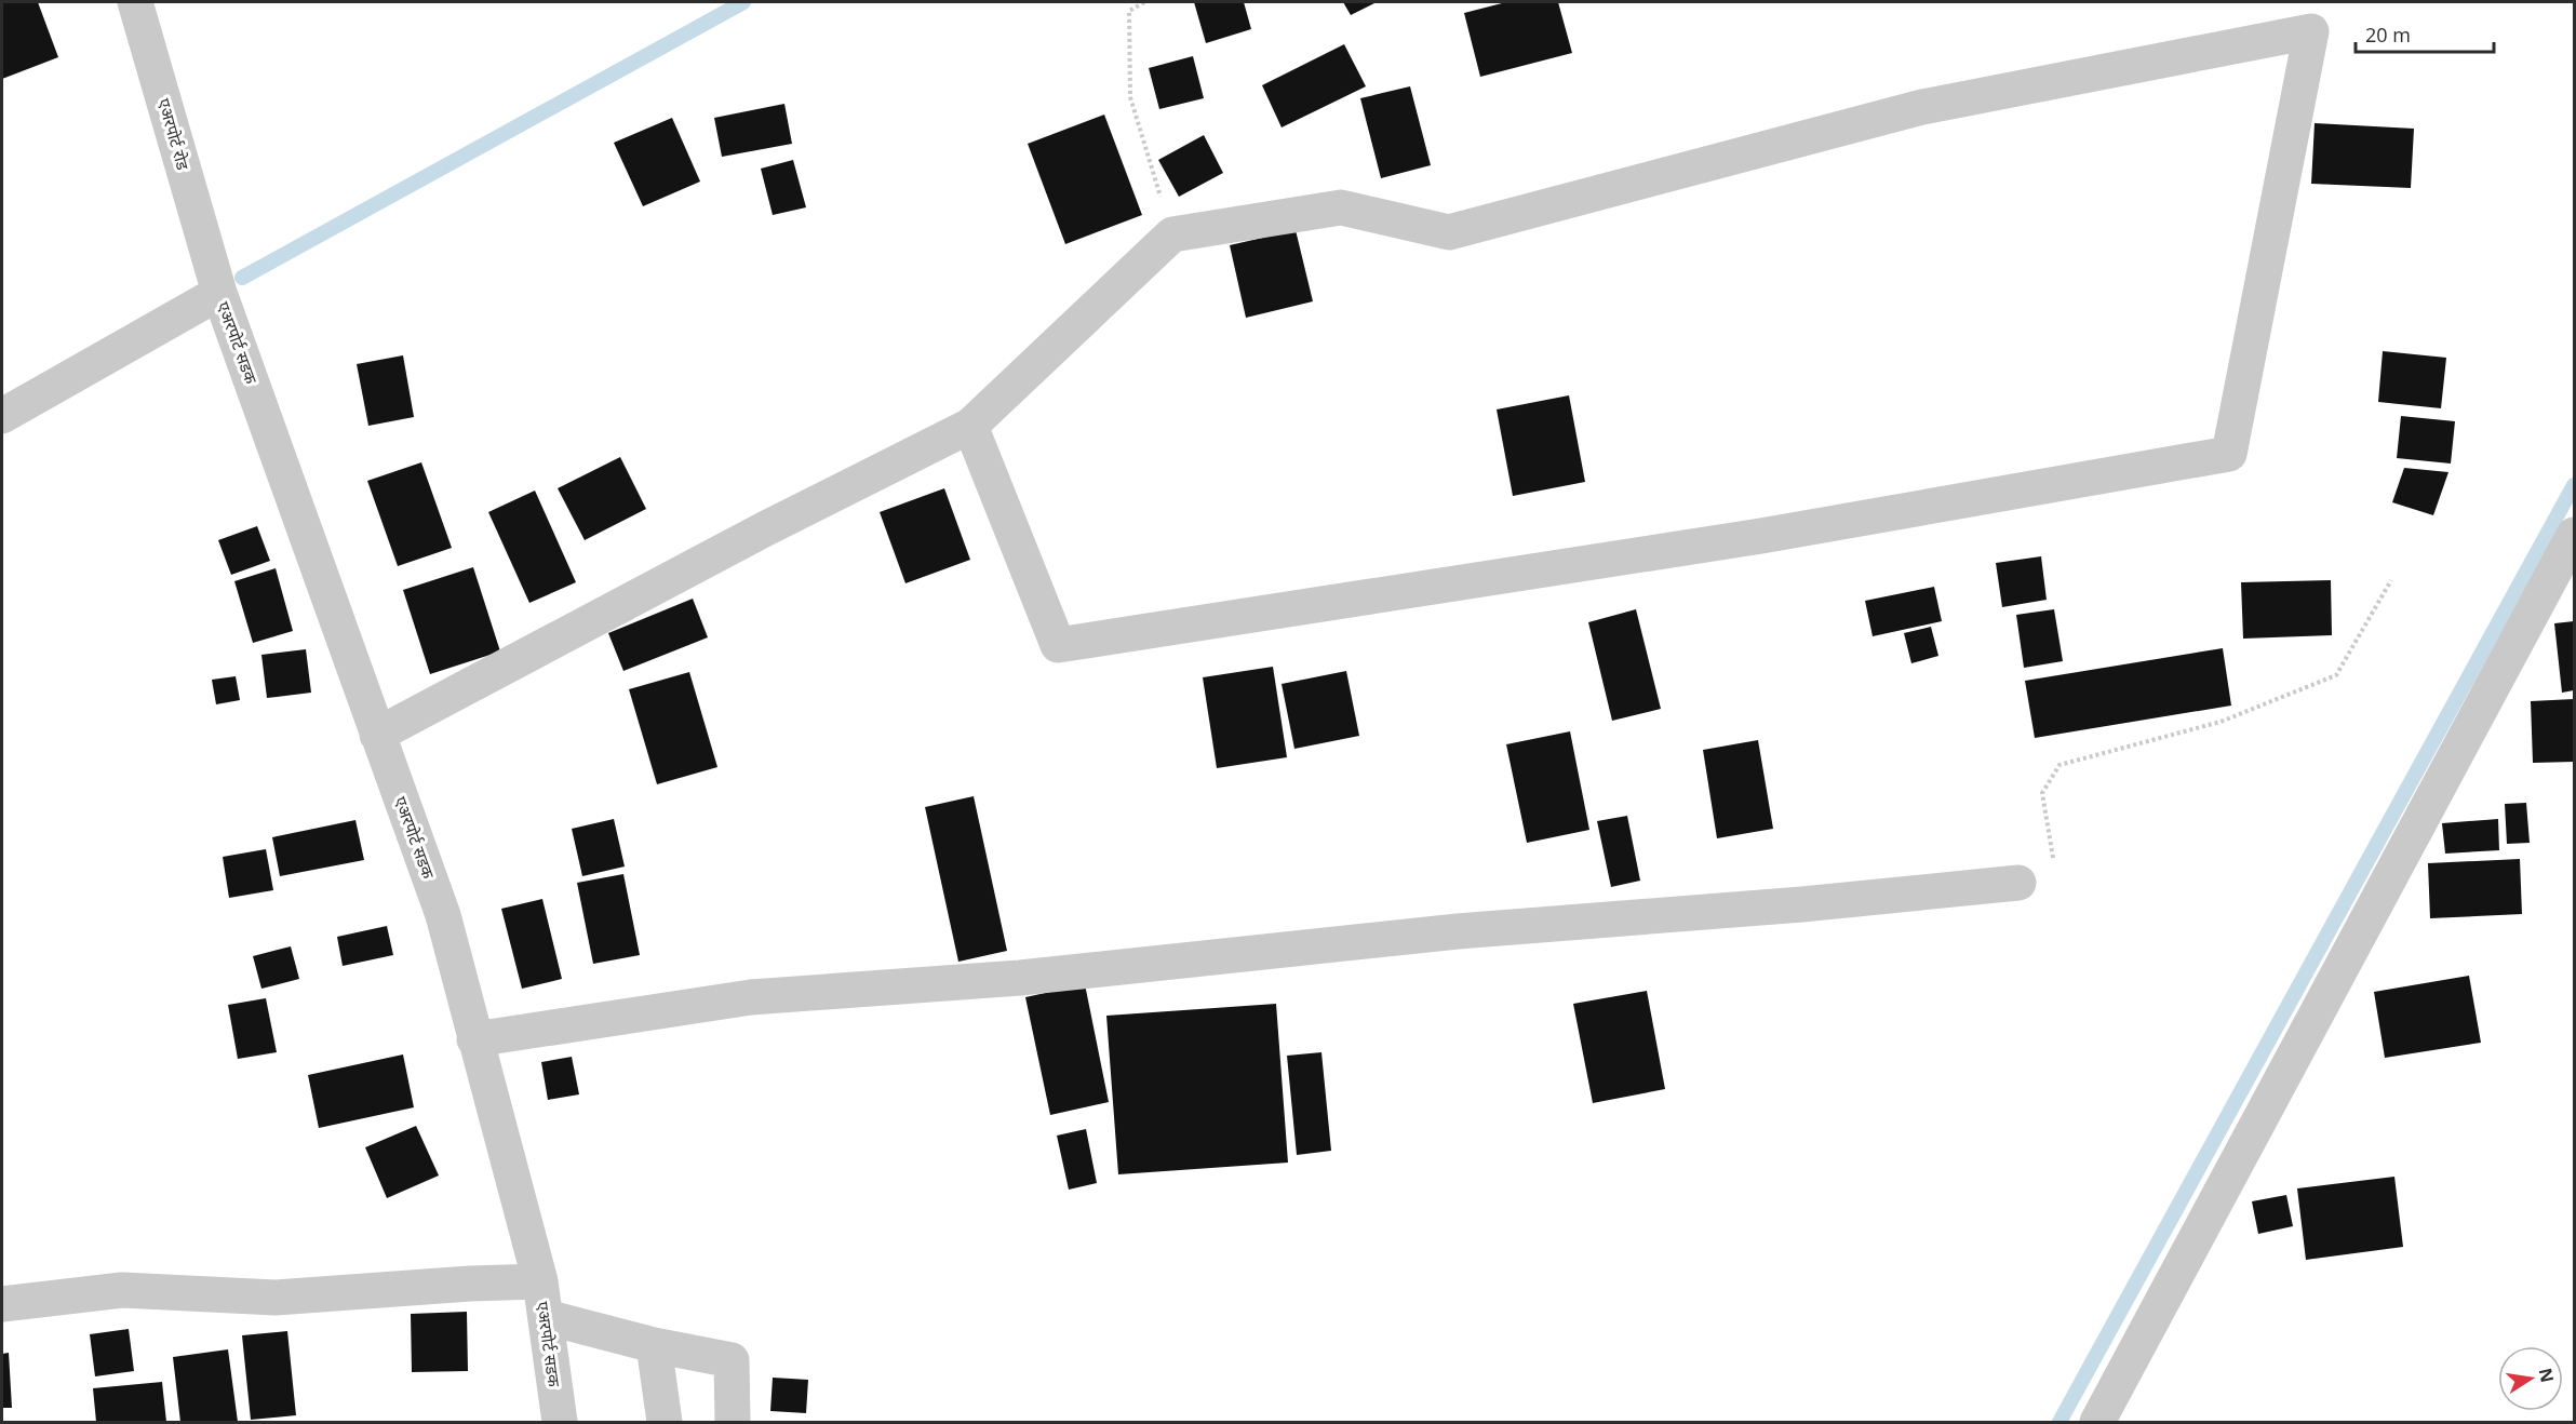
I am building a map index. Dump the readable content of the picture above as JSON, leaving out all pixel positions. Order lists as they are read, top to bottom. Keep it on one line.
{"streets":{"street":["एअरपोर्ट रोड","एअरपोर्ट सडक"]},"crossings":[["एअरपोर्ट रोड","एअरपोर्ट सडक"]],"scale_bar":"20 m","north":"right"}
